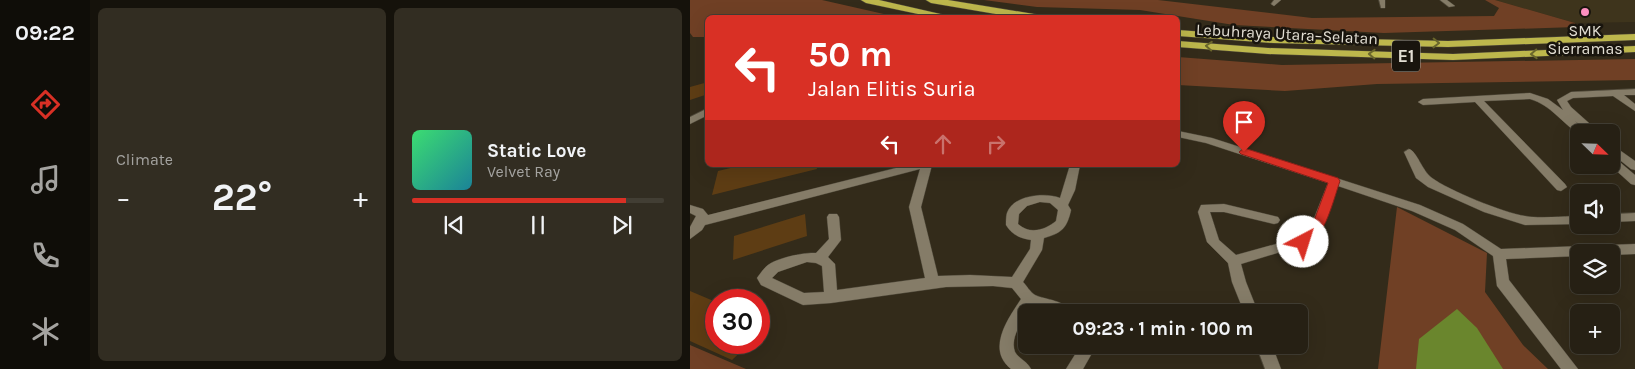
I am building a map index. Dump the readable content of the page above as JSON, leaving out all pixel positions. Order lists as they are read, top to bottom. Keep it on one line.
{"streets":{"highway":["Lebuhraya Utara–Selatan","E1"]},"places":["SMK Sierramas"],"north":"bottom right","page":{"tabs":"09:22","tile":"Climate","turn":["50 m","Jalan Elitis Suria"],"map_buttons":"+","song":["Static Love","Velvet Ray"],"heat":["−","22°","+"],"limit":"30","trip":"09:23 · 1 min · 100 m"}}
